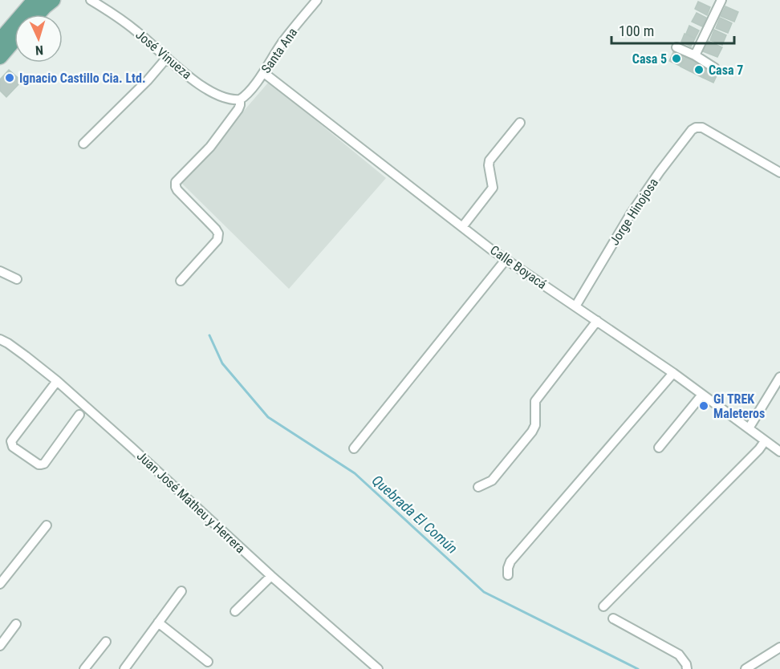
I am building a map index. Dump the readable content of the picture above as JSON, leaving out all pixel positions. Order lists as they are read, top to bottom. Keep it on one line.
{"streets":{"street":["Santa Ana","José Vinueza","Jorge Hinojosa","Calle Boyacá","Juan José Matheu y Herrera"]},"crossings":[["Santa Ana","José Vinueza"],["Santa Ana","Calle Boyacá"],["Jorge Hinojosa","Calle Boyacá"]],"water":["Quebrada El Común"],"places":["Casa 5","Casa 7","Ignacio Castillo Cia. Ltd.","GI TREK Maleteros"],"scale_bar":"100 m","north":"bottom"}
